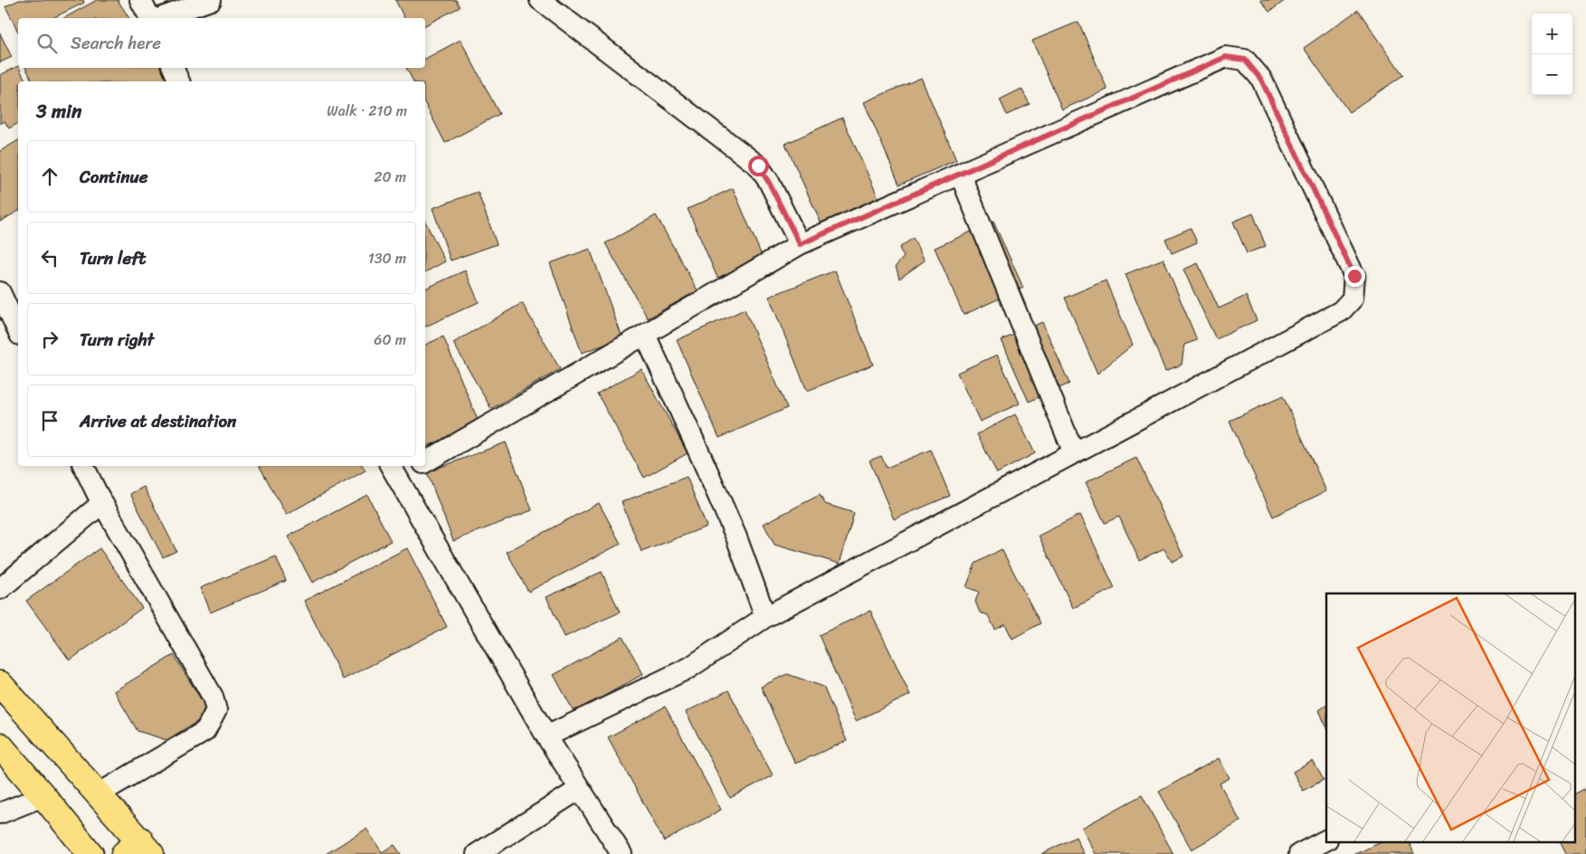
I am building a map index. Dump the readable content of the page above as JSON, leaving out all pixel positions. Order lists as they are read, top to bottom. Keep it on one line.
{"page":{"map_buttons":["+","−"],"search":"Search here","heading":["3 min","Walk · 210 m"],"list":[["Continue","20 m"],["Turn left","130 m"],["Turn right","60 m"],"Arrive at destination"]}}
